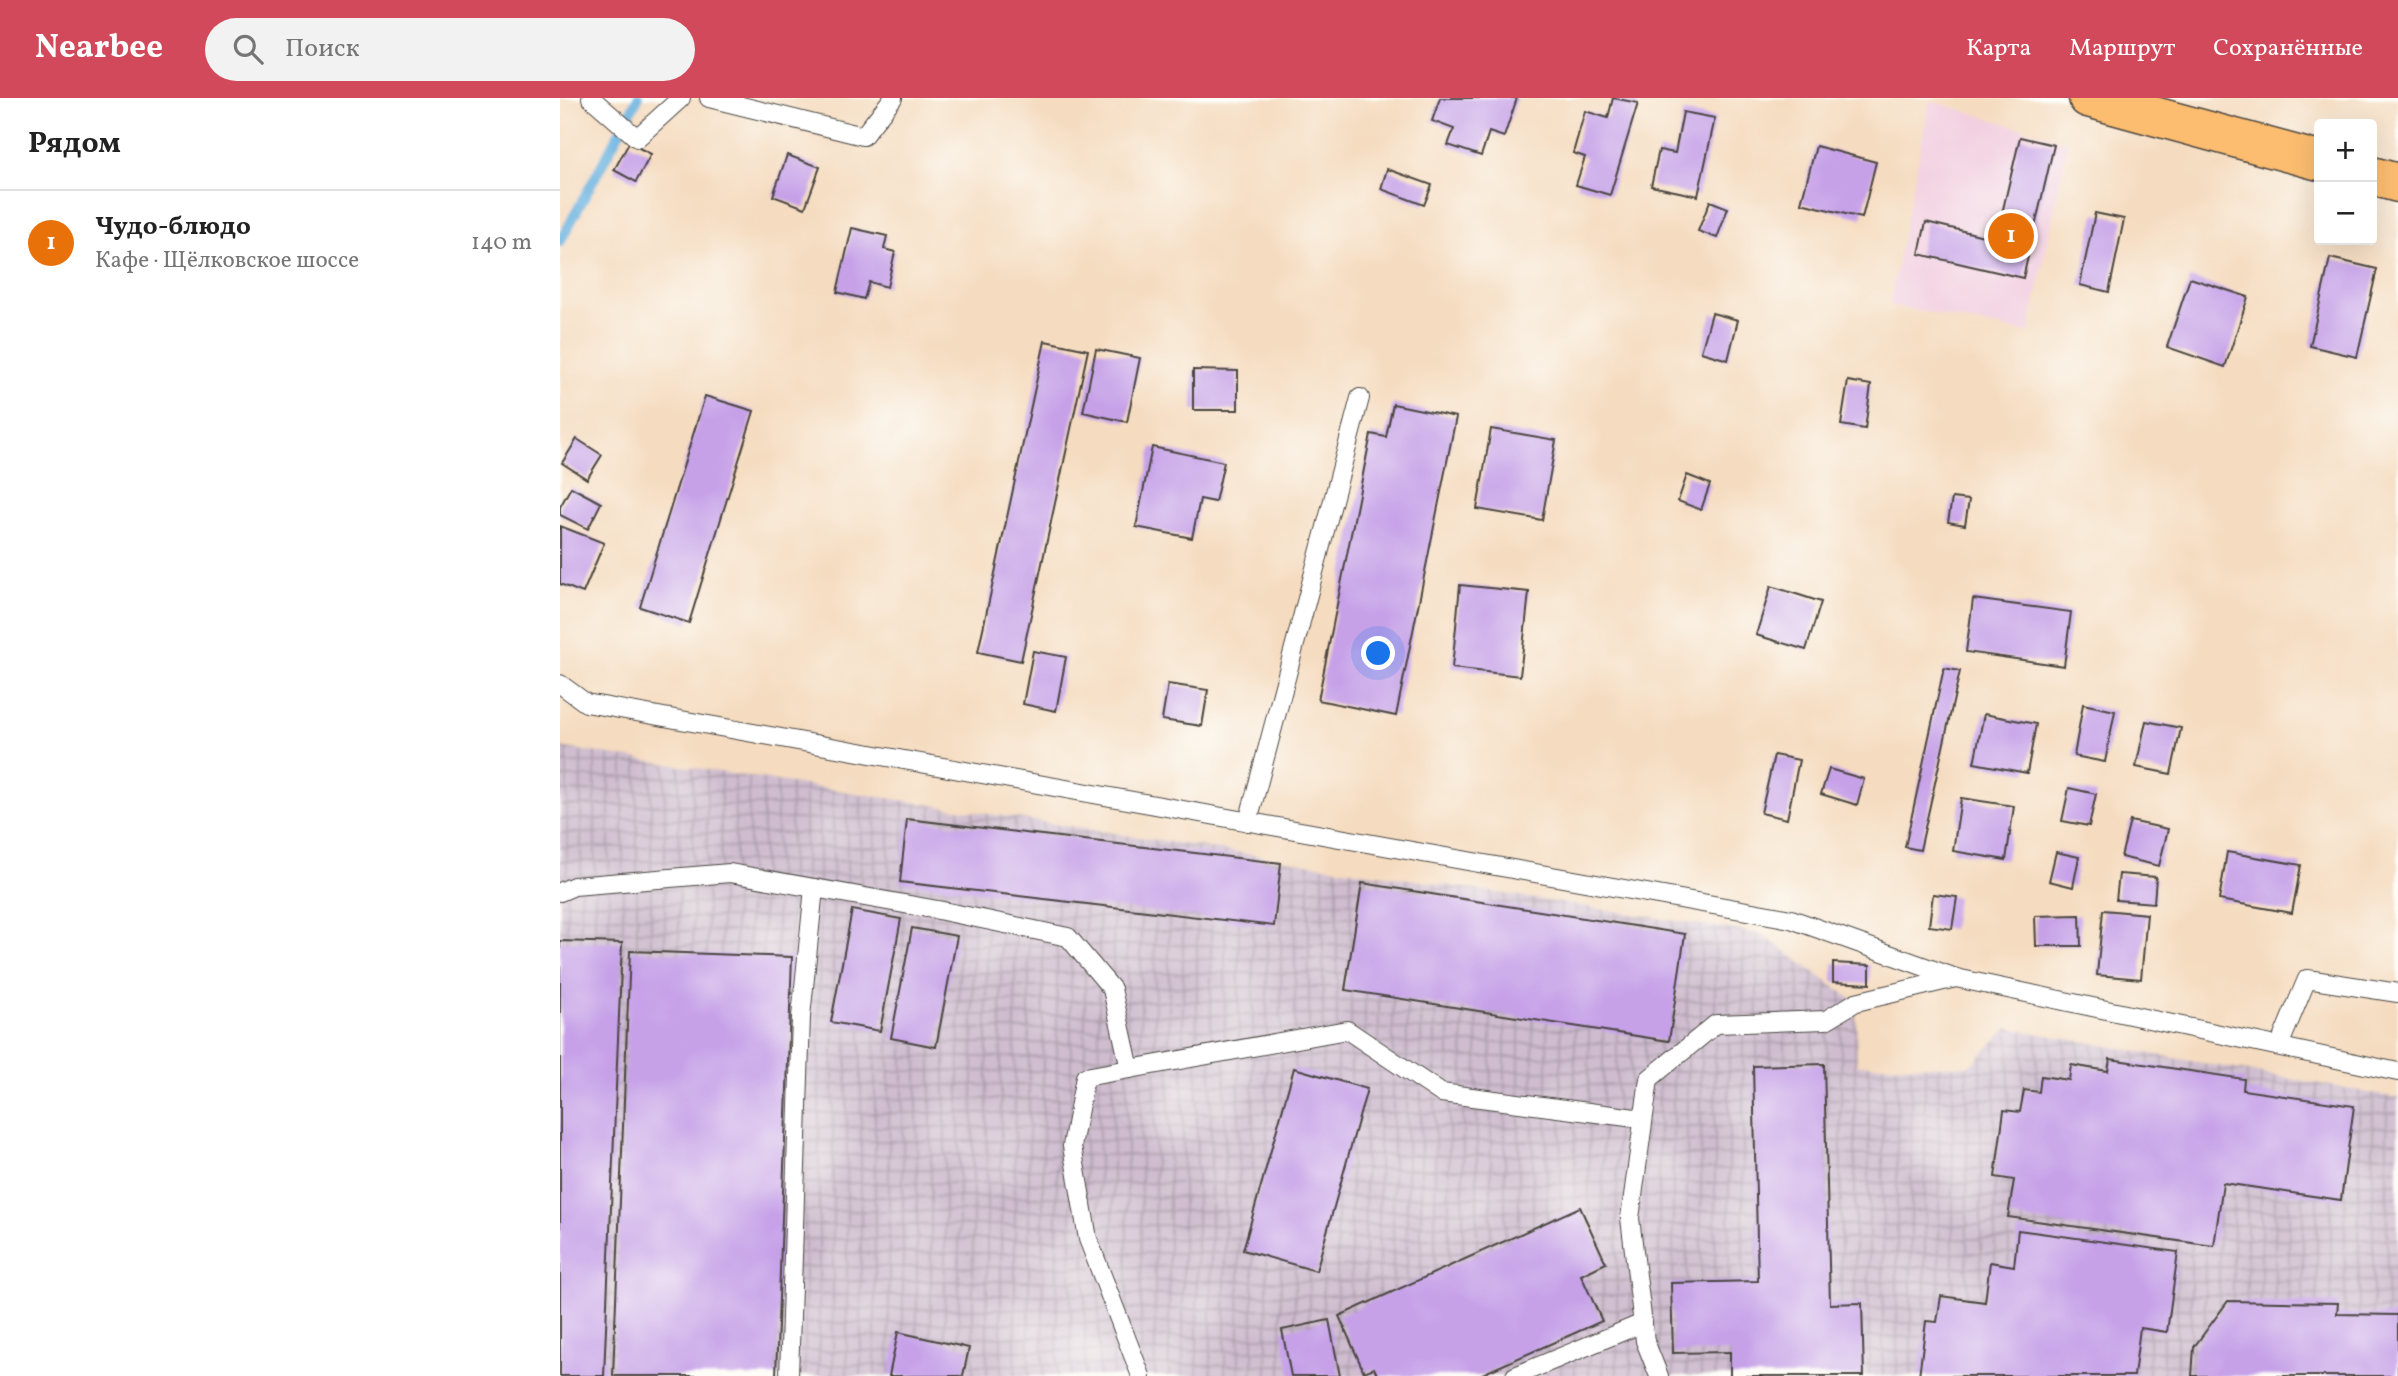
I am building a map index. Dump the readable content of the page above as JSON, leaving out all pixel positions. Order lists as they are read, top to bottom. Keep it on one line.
{"page":{"header":"Nearbee","search":"Поиск","nav":["Карта","Маршрут","Сохранённые"],"heading":"Рядом","map_buttons":["+","−"],"list":[{"mark":"1","name":"Чудо-блюдо","note":"Кафе · Щёлковское шоссе","value":"140 m"}],"pins":"1"}}
